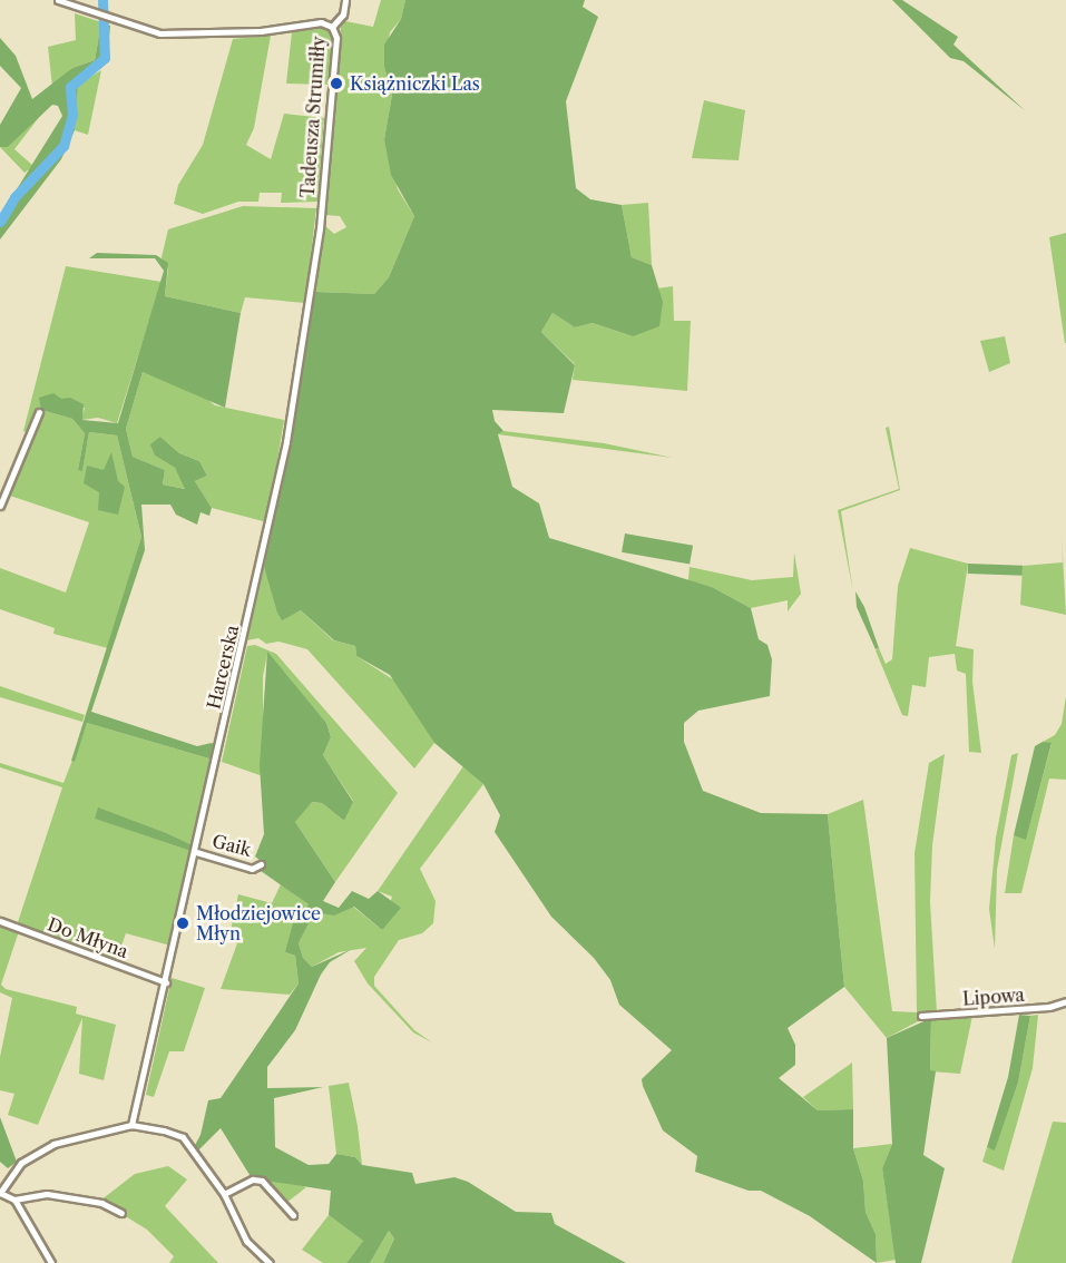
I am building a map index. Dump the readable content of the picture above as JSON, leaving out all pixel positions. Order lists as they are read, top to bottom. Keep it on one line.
{"streets":{"street":["Tadeusza Strumiłły","Harcerska","Gaik","Do Młyna","Lipowa"]},"crossings":[["Tadeusza Strumiłły","Harcerska"],["Harcerska","Gaik"],["Harcerska","Do Młyna"]],"places":["Książniczki Las","Młodziejowice Młyn"]}
